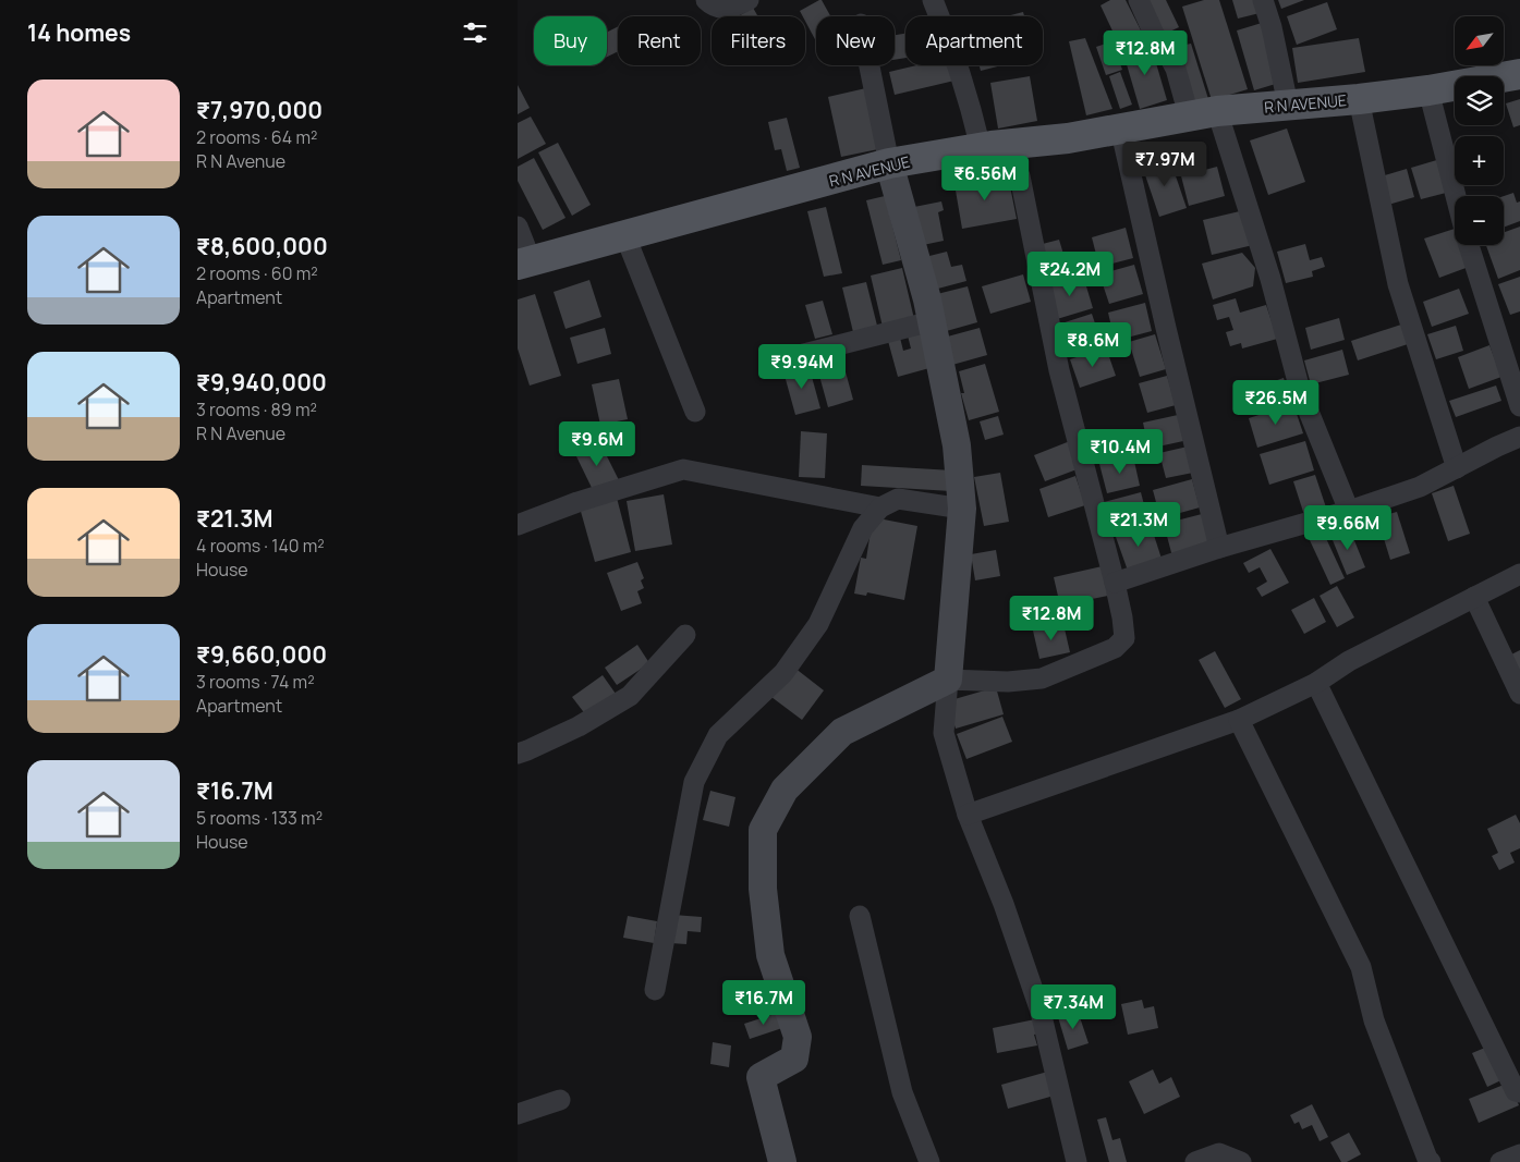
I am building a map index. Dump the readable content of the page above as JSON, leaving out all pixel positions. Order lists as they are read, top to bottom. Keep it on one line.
{"streets":{"main road":["R N AVENUE"]},"north":"bottom left","page":{"heading":"14 homes","map_buttons":["+","−"],"chip":["Buy","Rent","Filters","New","Apartment"],"price":["₹12.8M","₹7.97M","₹6.56M","₹24.2M","₹8.6M","₹9.94M","₹26.5M","₹9.6M","₹10.4M","₹21.3M","₹9.66M","₹12.8M","₹16.7M","₹7.34M"],"list":[{"name":"₹7,970,000","note":"2 rooms · 64 m² · R N Avenue"},{"name":"₹8,600,000","note":"2 rooms · 60 m² · Apartment"},{"name":"₹9,940,000","note":"3 rooms · 89 m² · R N Avenue"},{"name":"₹21.3M","note":"4 rooms · 140 m² · House"},{"name":"₹9,660,000","note":"3 rooms · 74 m² · Apartment"},{"name":"₹16.7M","note":"5 rooms · 133 m² · House"}]}}
